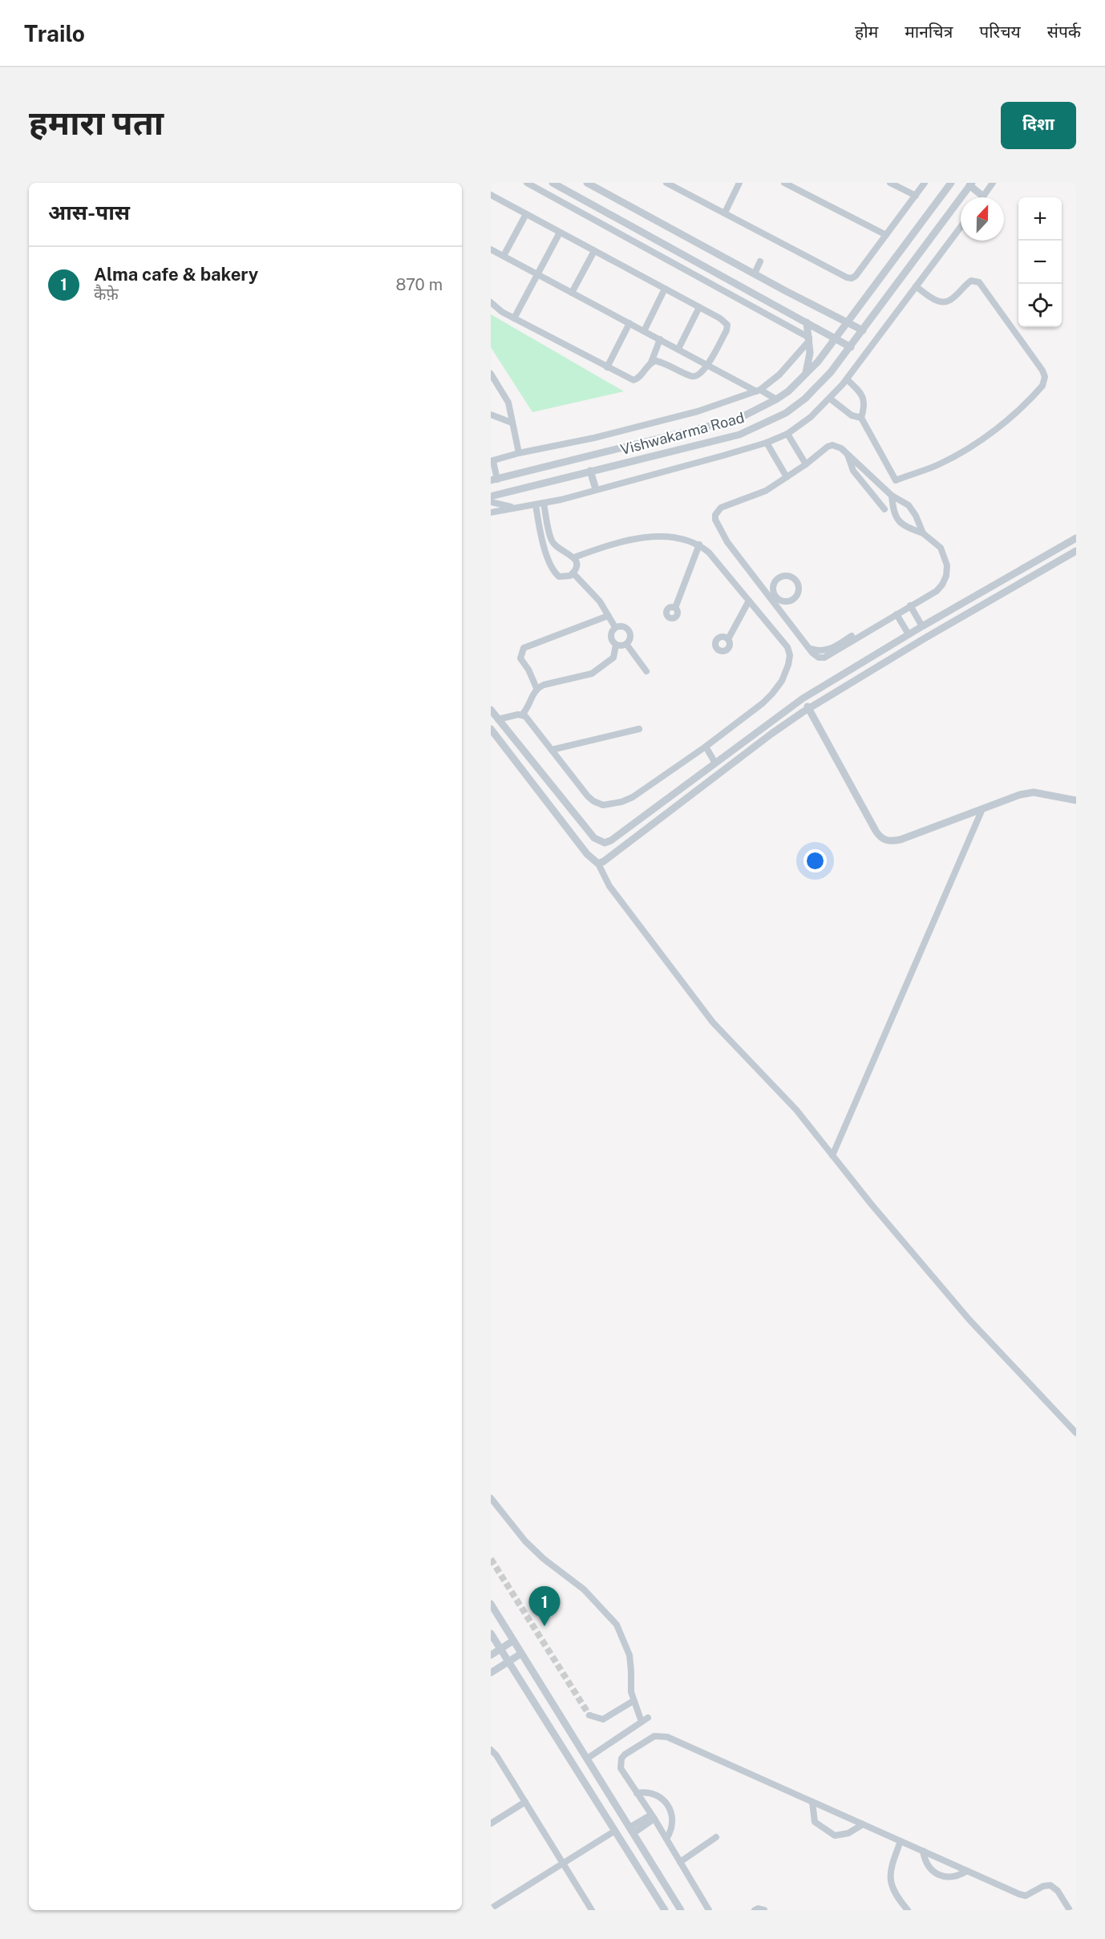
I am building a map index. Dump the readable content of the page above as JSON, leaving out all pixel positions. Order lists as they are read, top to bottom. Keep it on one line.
{"streets":{"street":["Vishwakarma Road"]},"north":"top","page":{"header":"Trailo","nav":["होम","मानचित्र","परिचय","संपर्क"],"buttons":"दिशा","title":"हमारा पता","heading":"आस-पास","map_buttons":["+","−"],"list":[{"mark":"1","name":"Alma cafe & bakery","note":"कैफ़े","value":"870 m"}],"pins":"1"}}
